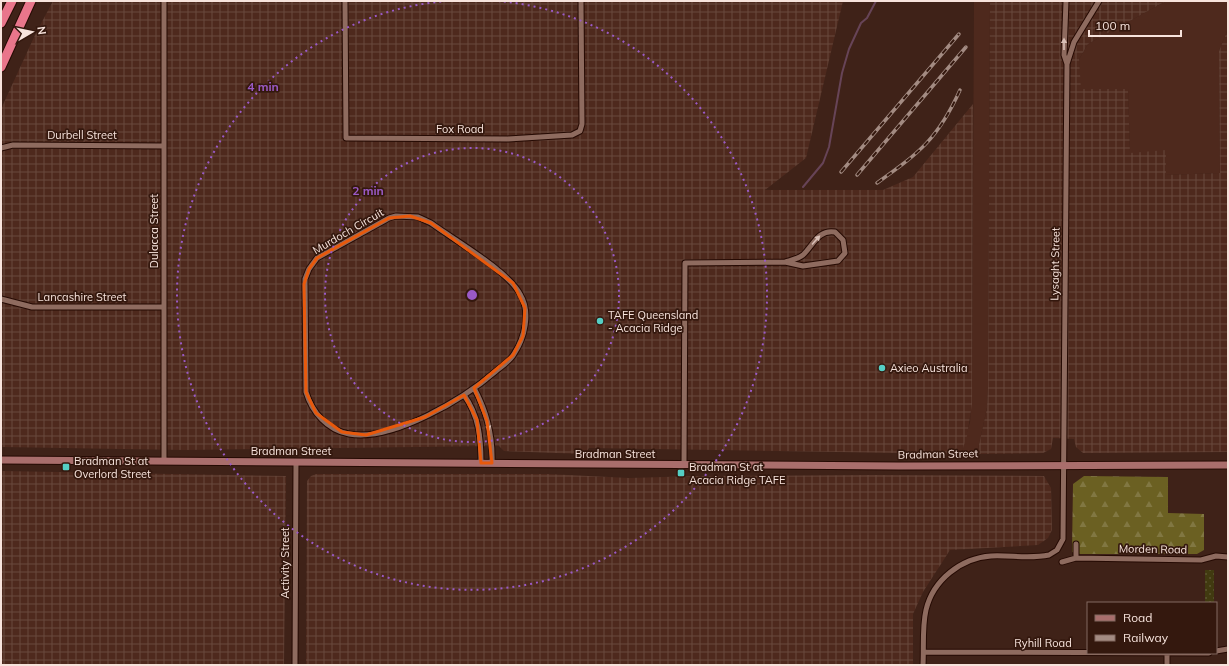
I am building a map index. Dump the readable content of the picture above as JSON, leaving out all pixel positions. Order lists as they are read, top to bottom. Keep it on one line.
{"streets":{"main road":["Bradman Street"],"street":["Fox Road","Durbell Street","Dulacca Street","Murdoch Circuit","Lysaght Street","Lancashire Street","Morden Road","Activity Street","Ryhill Road"]},"crossings":[["Durbell Street","Dulacca Street"],["Dulacca Street","Lancashire Street"],["Dulacca Street","Bradman Street"],["Lysaght Street","Bradman Street"],["Lysaght Street","Ryhill Road"],["Bradman Street","Activity Street"]],"places":{"other":["TAFE Queensland - Acacia Ridge","Axieo Australia"],"transit":["Bradman St at Overlord Street","Bradman St at Acacia Ridge TAFE"]},"legend":["Road","Railway"],"scale_bar":"100 m","north":"right","rings":["4 min","2 min"]}
